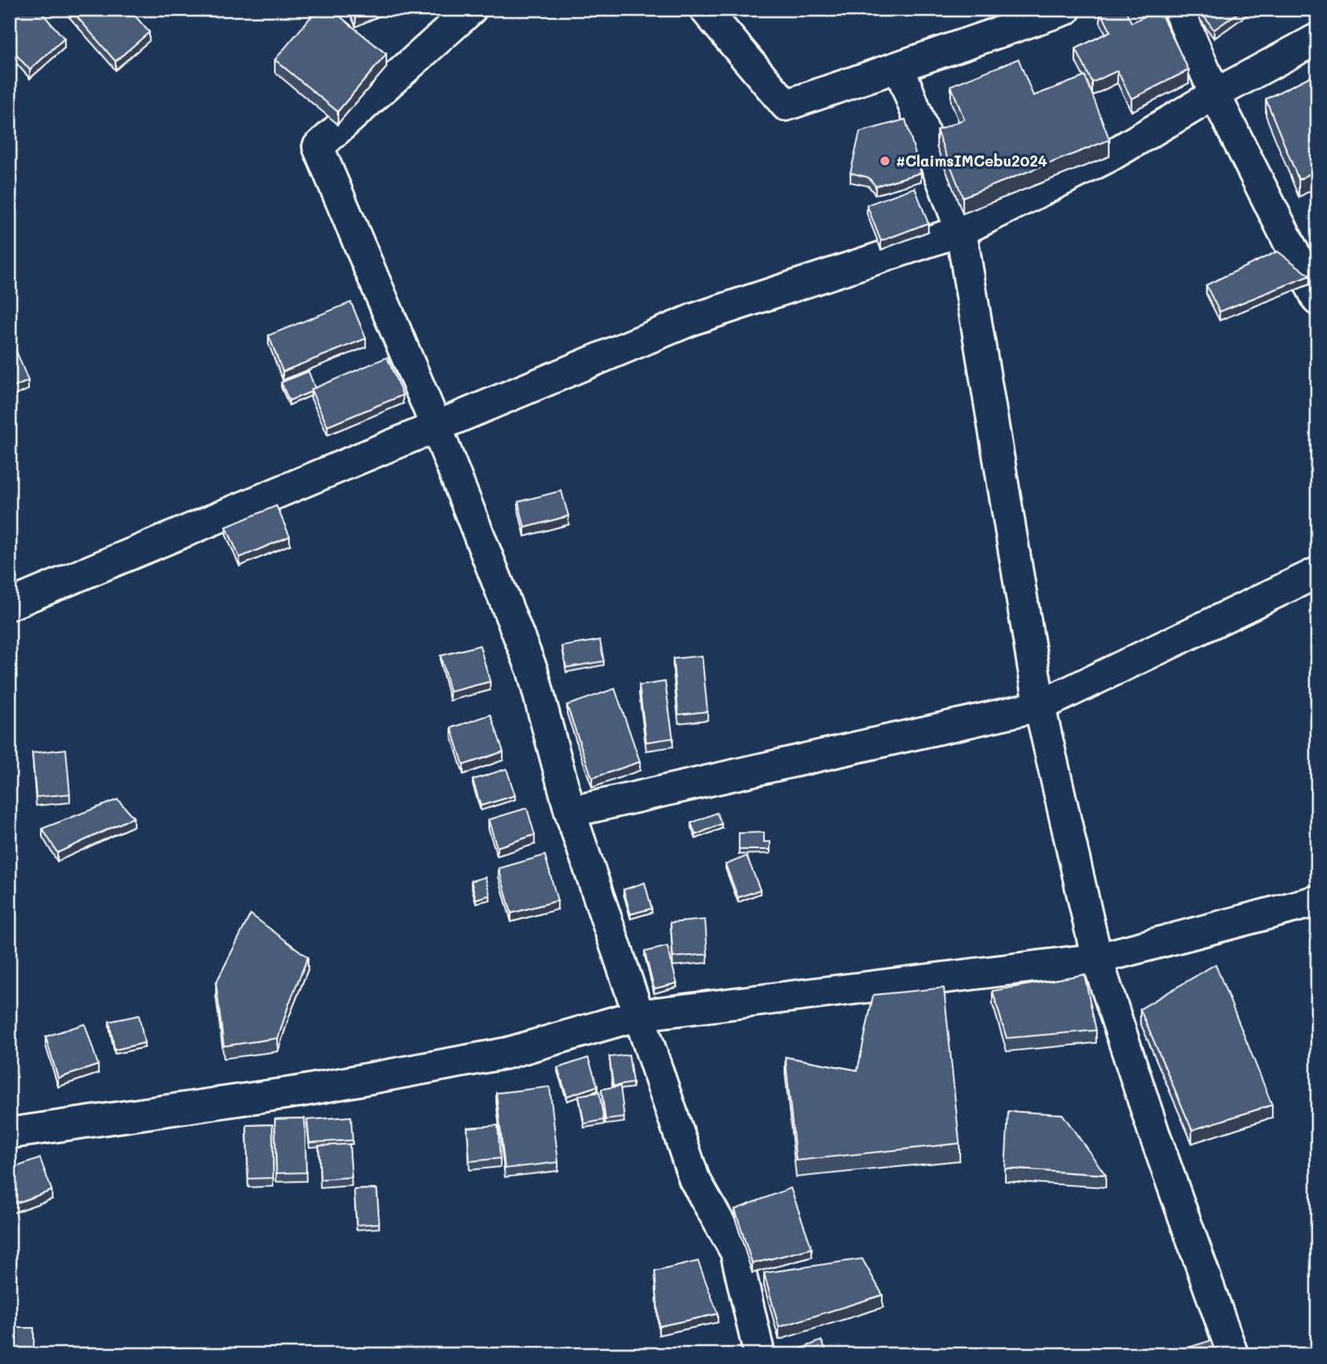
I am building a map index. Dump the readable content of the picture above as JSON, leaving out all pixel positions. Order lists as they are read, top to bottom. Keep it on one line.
{"places":["#ClaimsIMCebu2024"]}
